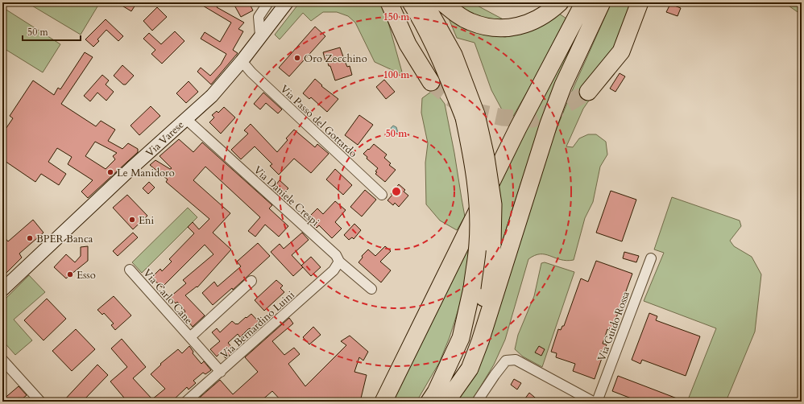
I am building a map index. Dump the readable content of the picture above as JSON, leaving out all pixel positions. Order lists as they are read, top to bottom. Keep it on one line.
{"streets":{"main road":["Via Varese"],"street":["Via Passo del Gottardo","Via Daniele Crespi","Via Carlo Cane","Via Bernardino Luini","Via Guido Rossa"]},"crossings":[["Via Passo del Gottardo","Via Varese"],["Via Varese","Via Daniele Crespi"],["Via Daniele Crespi","Via Bernardino Luini"],["Via Carlo Cane","Via Bernardino Luini"]],"places":["Oro Zecchino","Le Manidoro","Eni","BPER Banca","Esso"],"scale_bar":"50 m","rings":["150 m","100 m","50 m"]}
